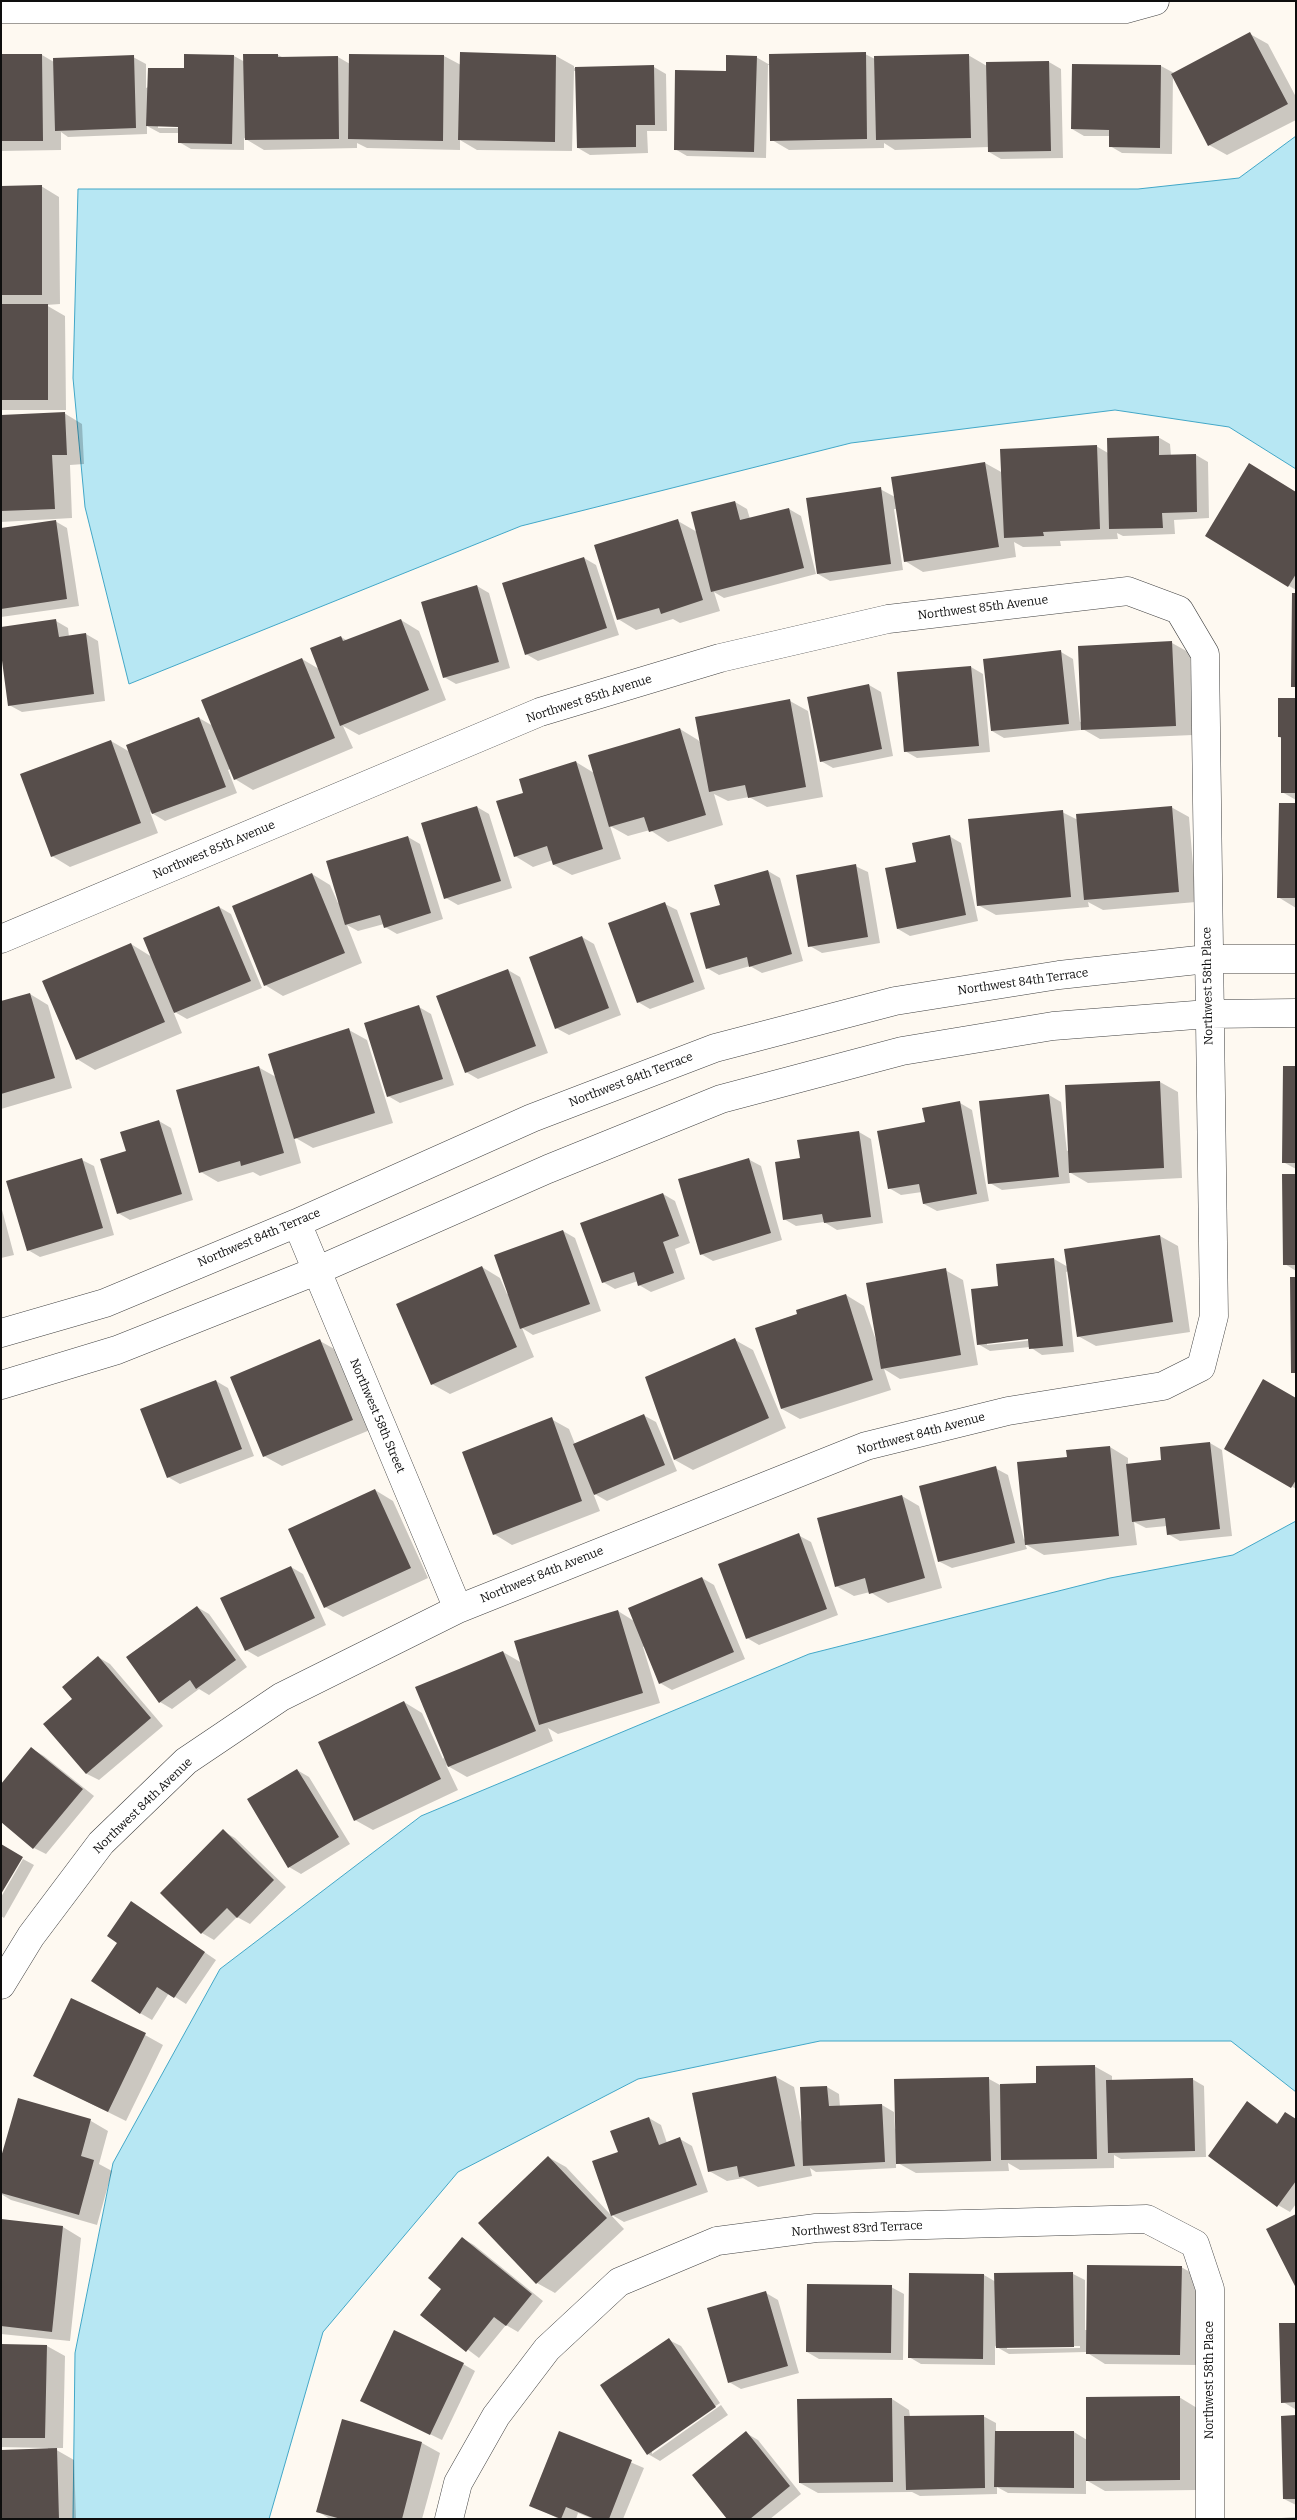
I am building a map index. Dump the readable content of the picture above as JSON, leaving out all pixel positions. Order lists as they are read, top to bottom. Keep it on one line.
{"streets":{"street":["Northwest 85th Avenue","Northwest 84th Terrace","Northwest 58th Place","Northwest 58th Street","Northwest 84th Avenue","Northwest 83rd Terrace"]},"crossings":[["Northwest 85th Avenue","Northwest 58th Place"],["Northwest 84th Terrace","Northwest 58th Place"],["Northwest 84th Terrace","Northwest 58th Street"],["Northwest 58th Place","Northwest 84th Avenue"],["Northwest 58th Place","Northwest 83rd Terrace"],["Northwest 58th Street","Northwest 84th Avenue"]]}
